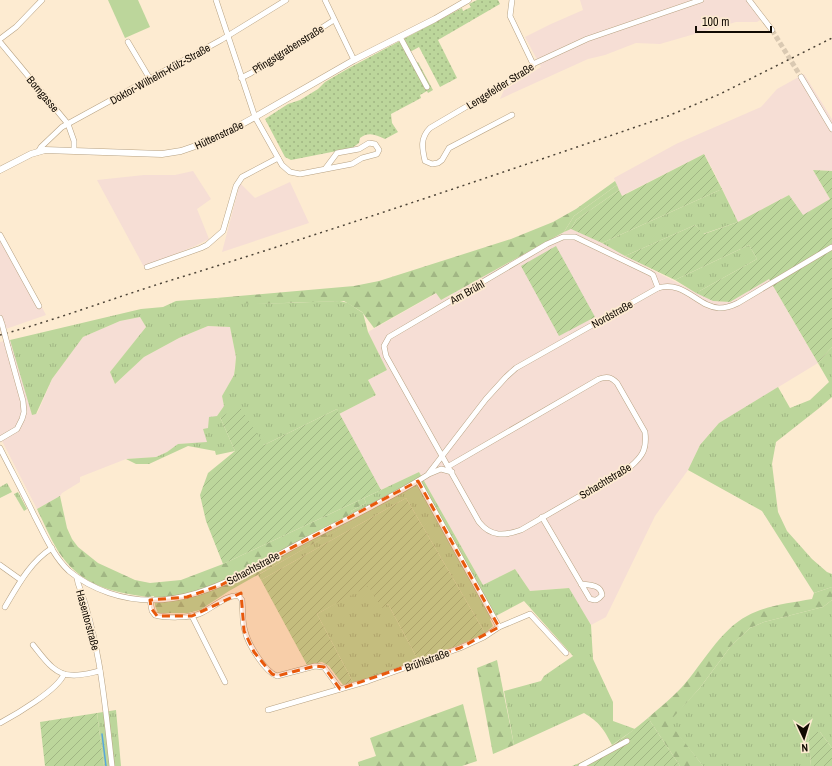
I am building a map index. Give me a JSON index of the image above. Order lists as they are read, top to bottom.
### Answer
{
  "streets": {
    "street": [
      "Pfingstgrabenstraße",
      "Doktor-Wilhelm-Külz-Straße",
      "Lengefelder Straße",
      "Borngasse",
      "Hüttenstraße",
      "Am Brühl",
      "Nordstraße",
      "Schachtstraße",
      "Hasentorstraße",
      "Brühlstraße"
    ]
  },
  "crossings": [
    ["Doktor-Wilhelm-Külz-Straße", "Borngasse"],
    ["Doktor-Wilhelm-Külz-Straße", "Hüttenstraße"],
    ["Borngasse", "Hüttenstraße"],
    ["Am Brühl", "Nordstraße"],
    ["Am Brühl", "Schachtstraße"],
    ["Nordstraße", "Schachtstraße"],
    ["Schachtstraße", "Hasentorstraße"]
  ],
  "scale_bar": "100 m",
  "north": "bottom"
}
